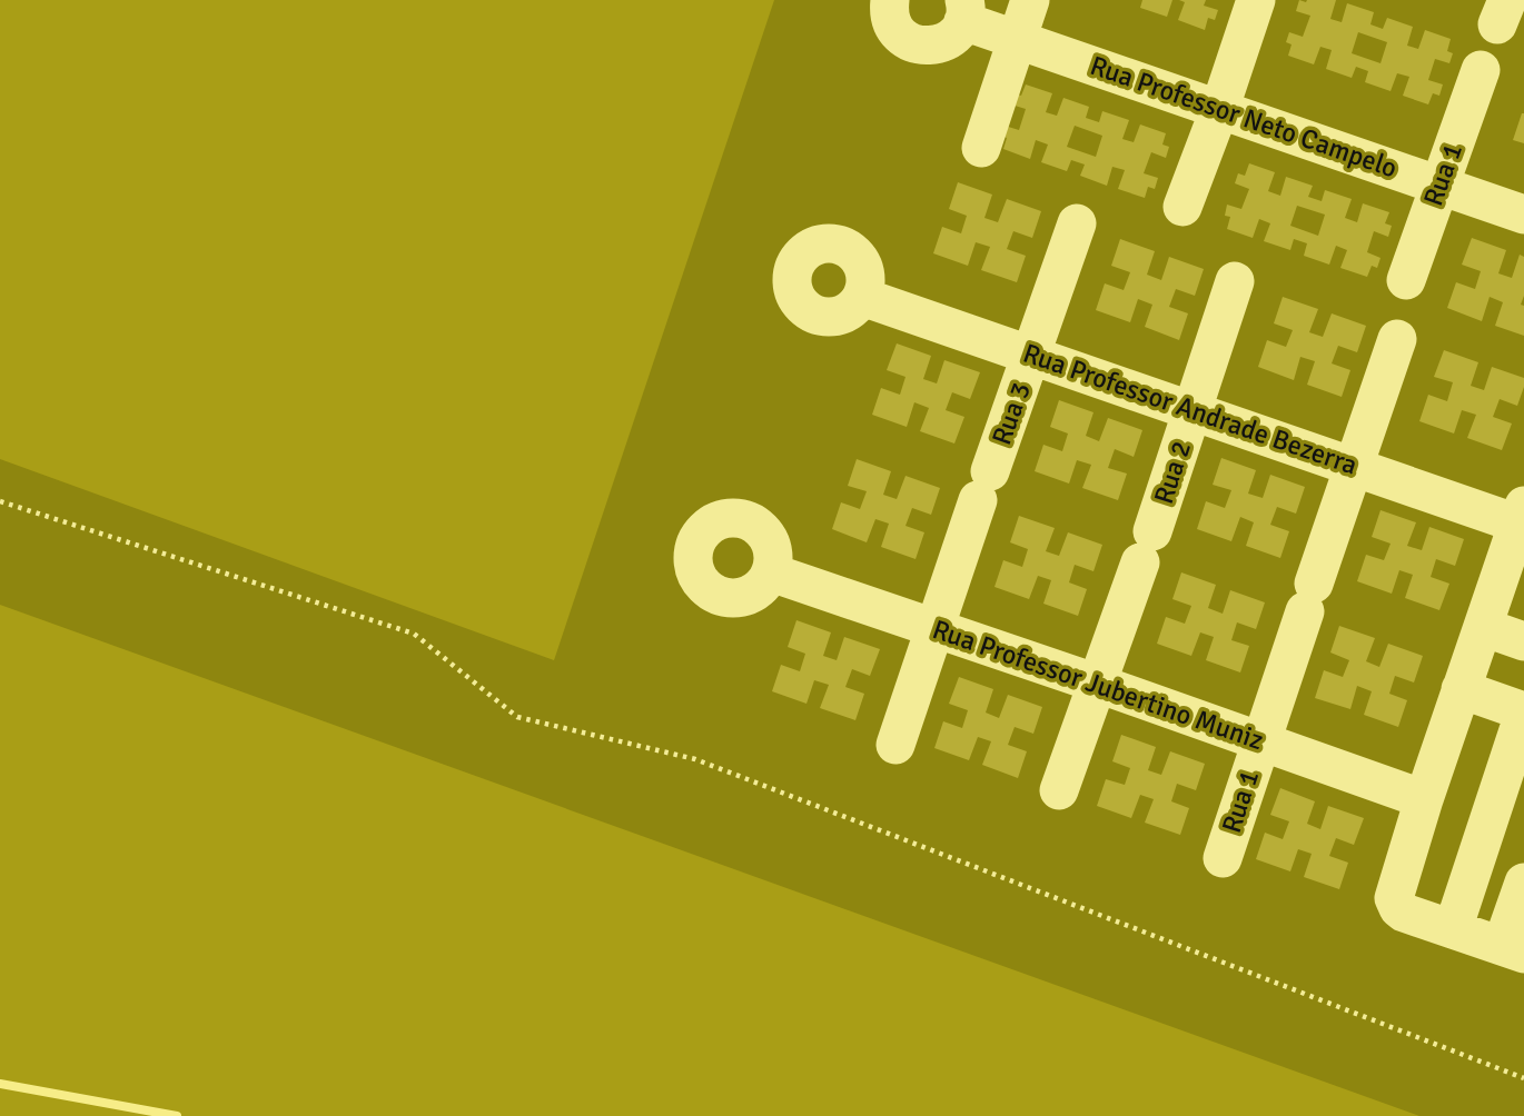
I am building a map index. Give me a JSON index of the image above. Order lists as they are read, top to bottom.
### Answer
{
  "streets": {
    "street": [
      "Rua Professor Neto Campelo",
      "Rua 1",
      "Rua Professor Andrade Bezerra",
      "Rua 3",
      "Rua 2",
      "Rua Professor Jubertino Muniz"
    ]
  },
  "crossings": [
    ["Rua Professor Neto Campelo", "Rua 1"],
    ["Rua 1", "Rua Professor Andrade Bezerra"],
    ["Rua 1", "Rua Professor Jubertino Muniz"],
    ["Rua Professor Andrade Bezerra", "Rua 3"],
    ["Rua Professor Andrade Bezerra", "Rua 2"],
    ["Rua 3", "Rua Professor Jubertino Muniz"],
    ["Rua 2", "Rua Professor Jubertino Muniz"]
  ]
}
